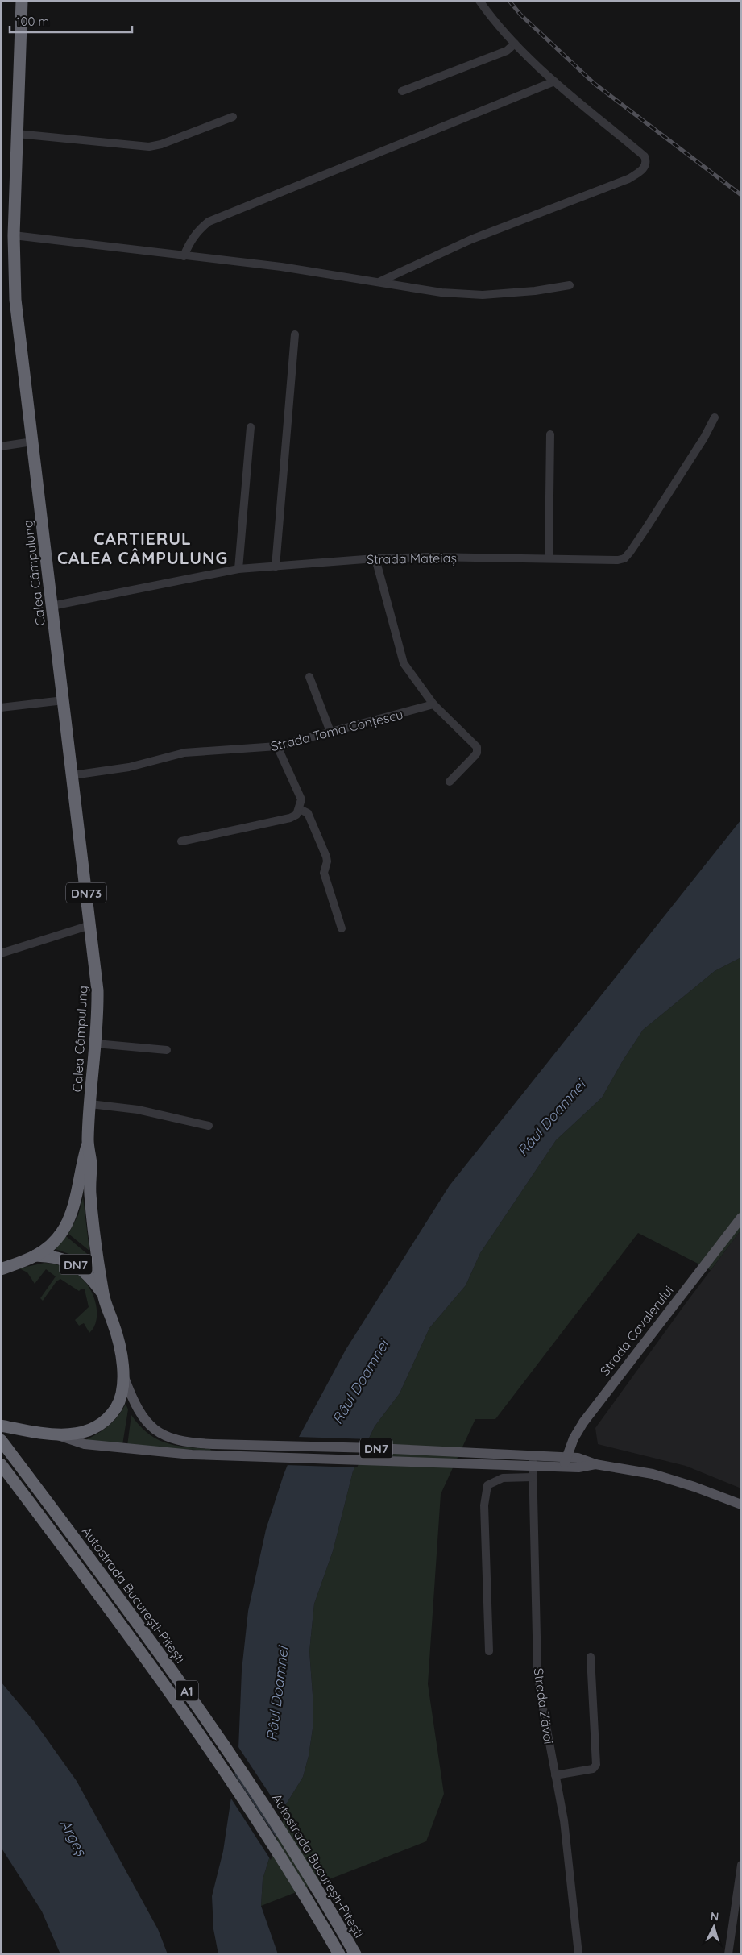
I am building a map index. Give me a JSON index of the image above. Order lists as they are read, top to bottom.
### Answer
{
  "streets": {
    "highway": [
      "Calea Câmpulung",
      "DN73",
      "DN7",
      "Autostrada București-Pitești",
      "A1"
    ],
    "main road": ["Strada Cavalerului"],
    "street": ["Strada Mateiaș", "Strada Toma Conțescu", "Strada Zăvoi"]
  },
  "crossings": [
    ["Strada Mateiaș", "Calea Câmpulung"],
    ["Calea Câmpulung", "Strada Toma Conțescu"],
    ["Calea Câmpulung", "DN7"],
    ["DN7", "Strada Cavalerului"],
    ["DN7", "Strada Zăvoi"]
  ],
  "districts": ["CARTIERUL CALEA CÂMPULUNG"],
  "water": ["Râul Doamnei", "Argeș"],
  "scale_bar": "100 m",
  "north": "top"
}
